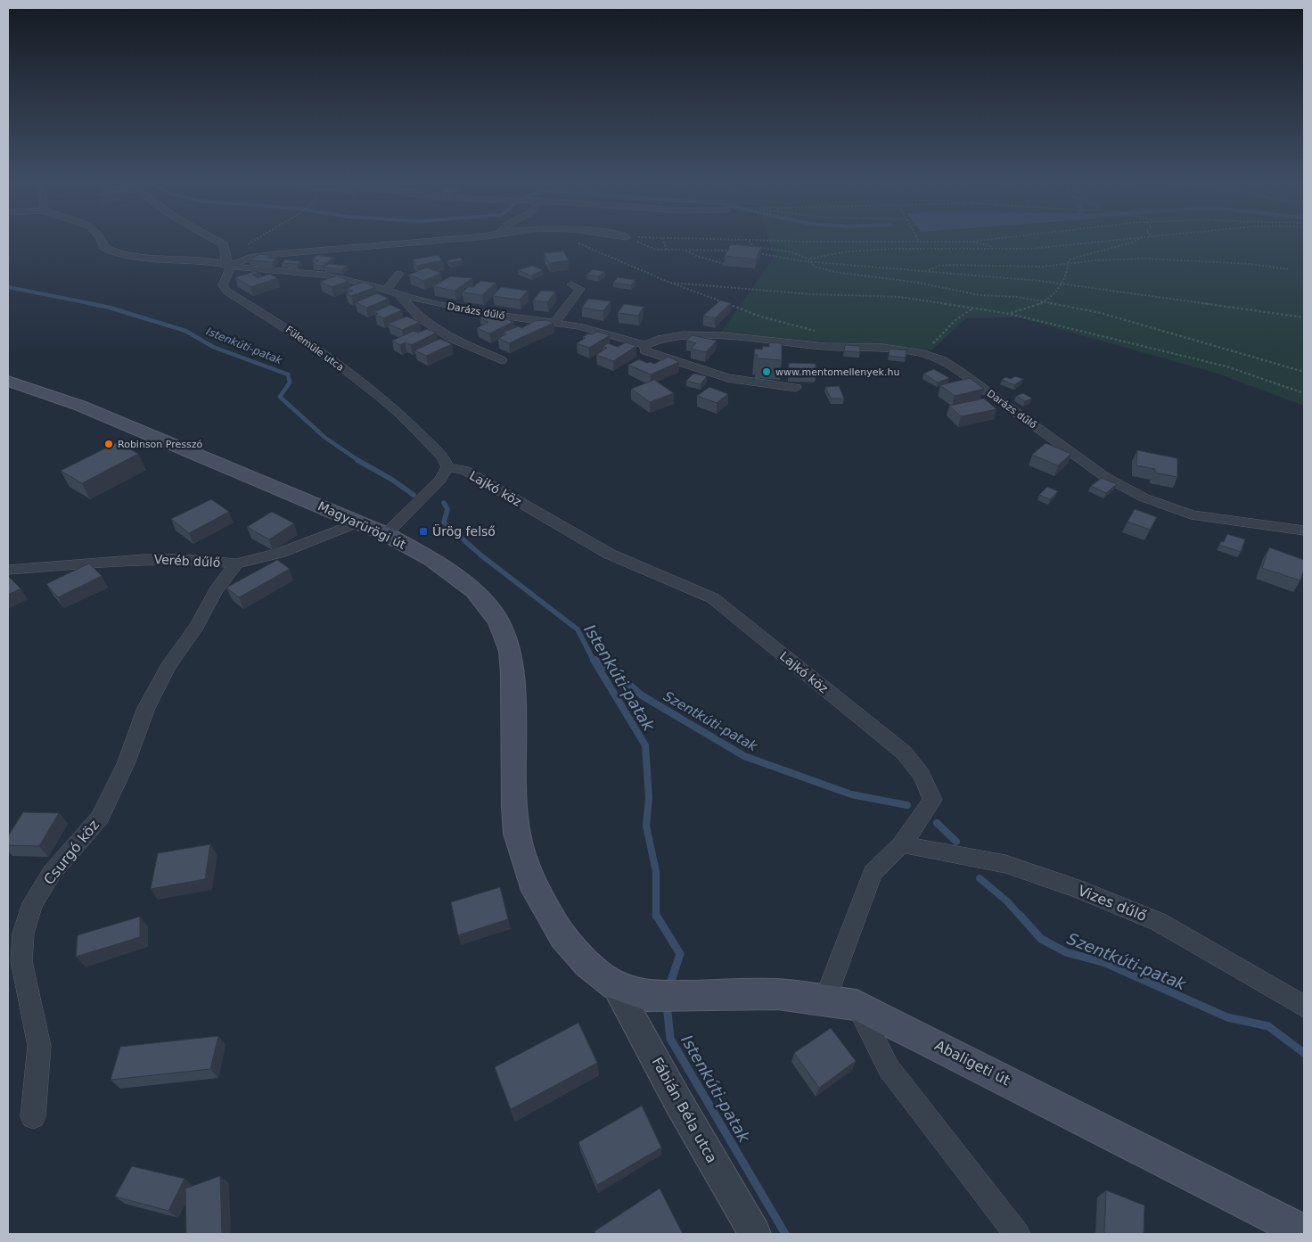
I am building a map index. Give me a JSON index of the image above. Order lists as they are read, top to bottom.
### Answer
{
  "streets": {
    "main road": ["Magyarürögi út", "Abaligeti út"],
    "street": [
      "Darázs dűlő",
      "Fülemüle utca",
      "Lajkó köz",
      "Veréb dűlő",
      "Csurgó köz",
      "Vizes dűlő",
      "Fábián Béla utca"
    ]
  },
  "crossings": [
    ["Darázs dűlő", "Fülemüle utca"],
    ["Fülemüle utca", "Lajkó köz"],
    ["Lajkó köz", "Vizes dűlő"],
    ["Lajkó köz", "Abaligeti út"],
    ["Magyarürögi út", "Veréb dűlő"],
    ["Magyarürögi út", "Abaligeti út"],
    ["Magyarürögi út", "Fábián Béla utca"],
    ["Veréb dűlő", "Csurgó köz"],
    ["Abaligeti út", "Fábián Béla utca"]
  ],
  "water": ["Istenkúti-patak", "Szentkúti-patak"],
  "places": {
    "other": ["www.mentomellenyek.hu", "Robinson Presszó"],
    "transit": ["Ürög felső"]
  }
}
